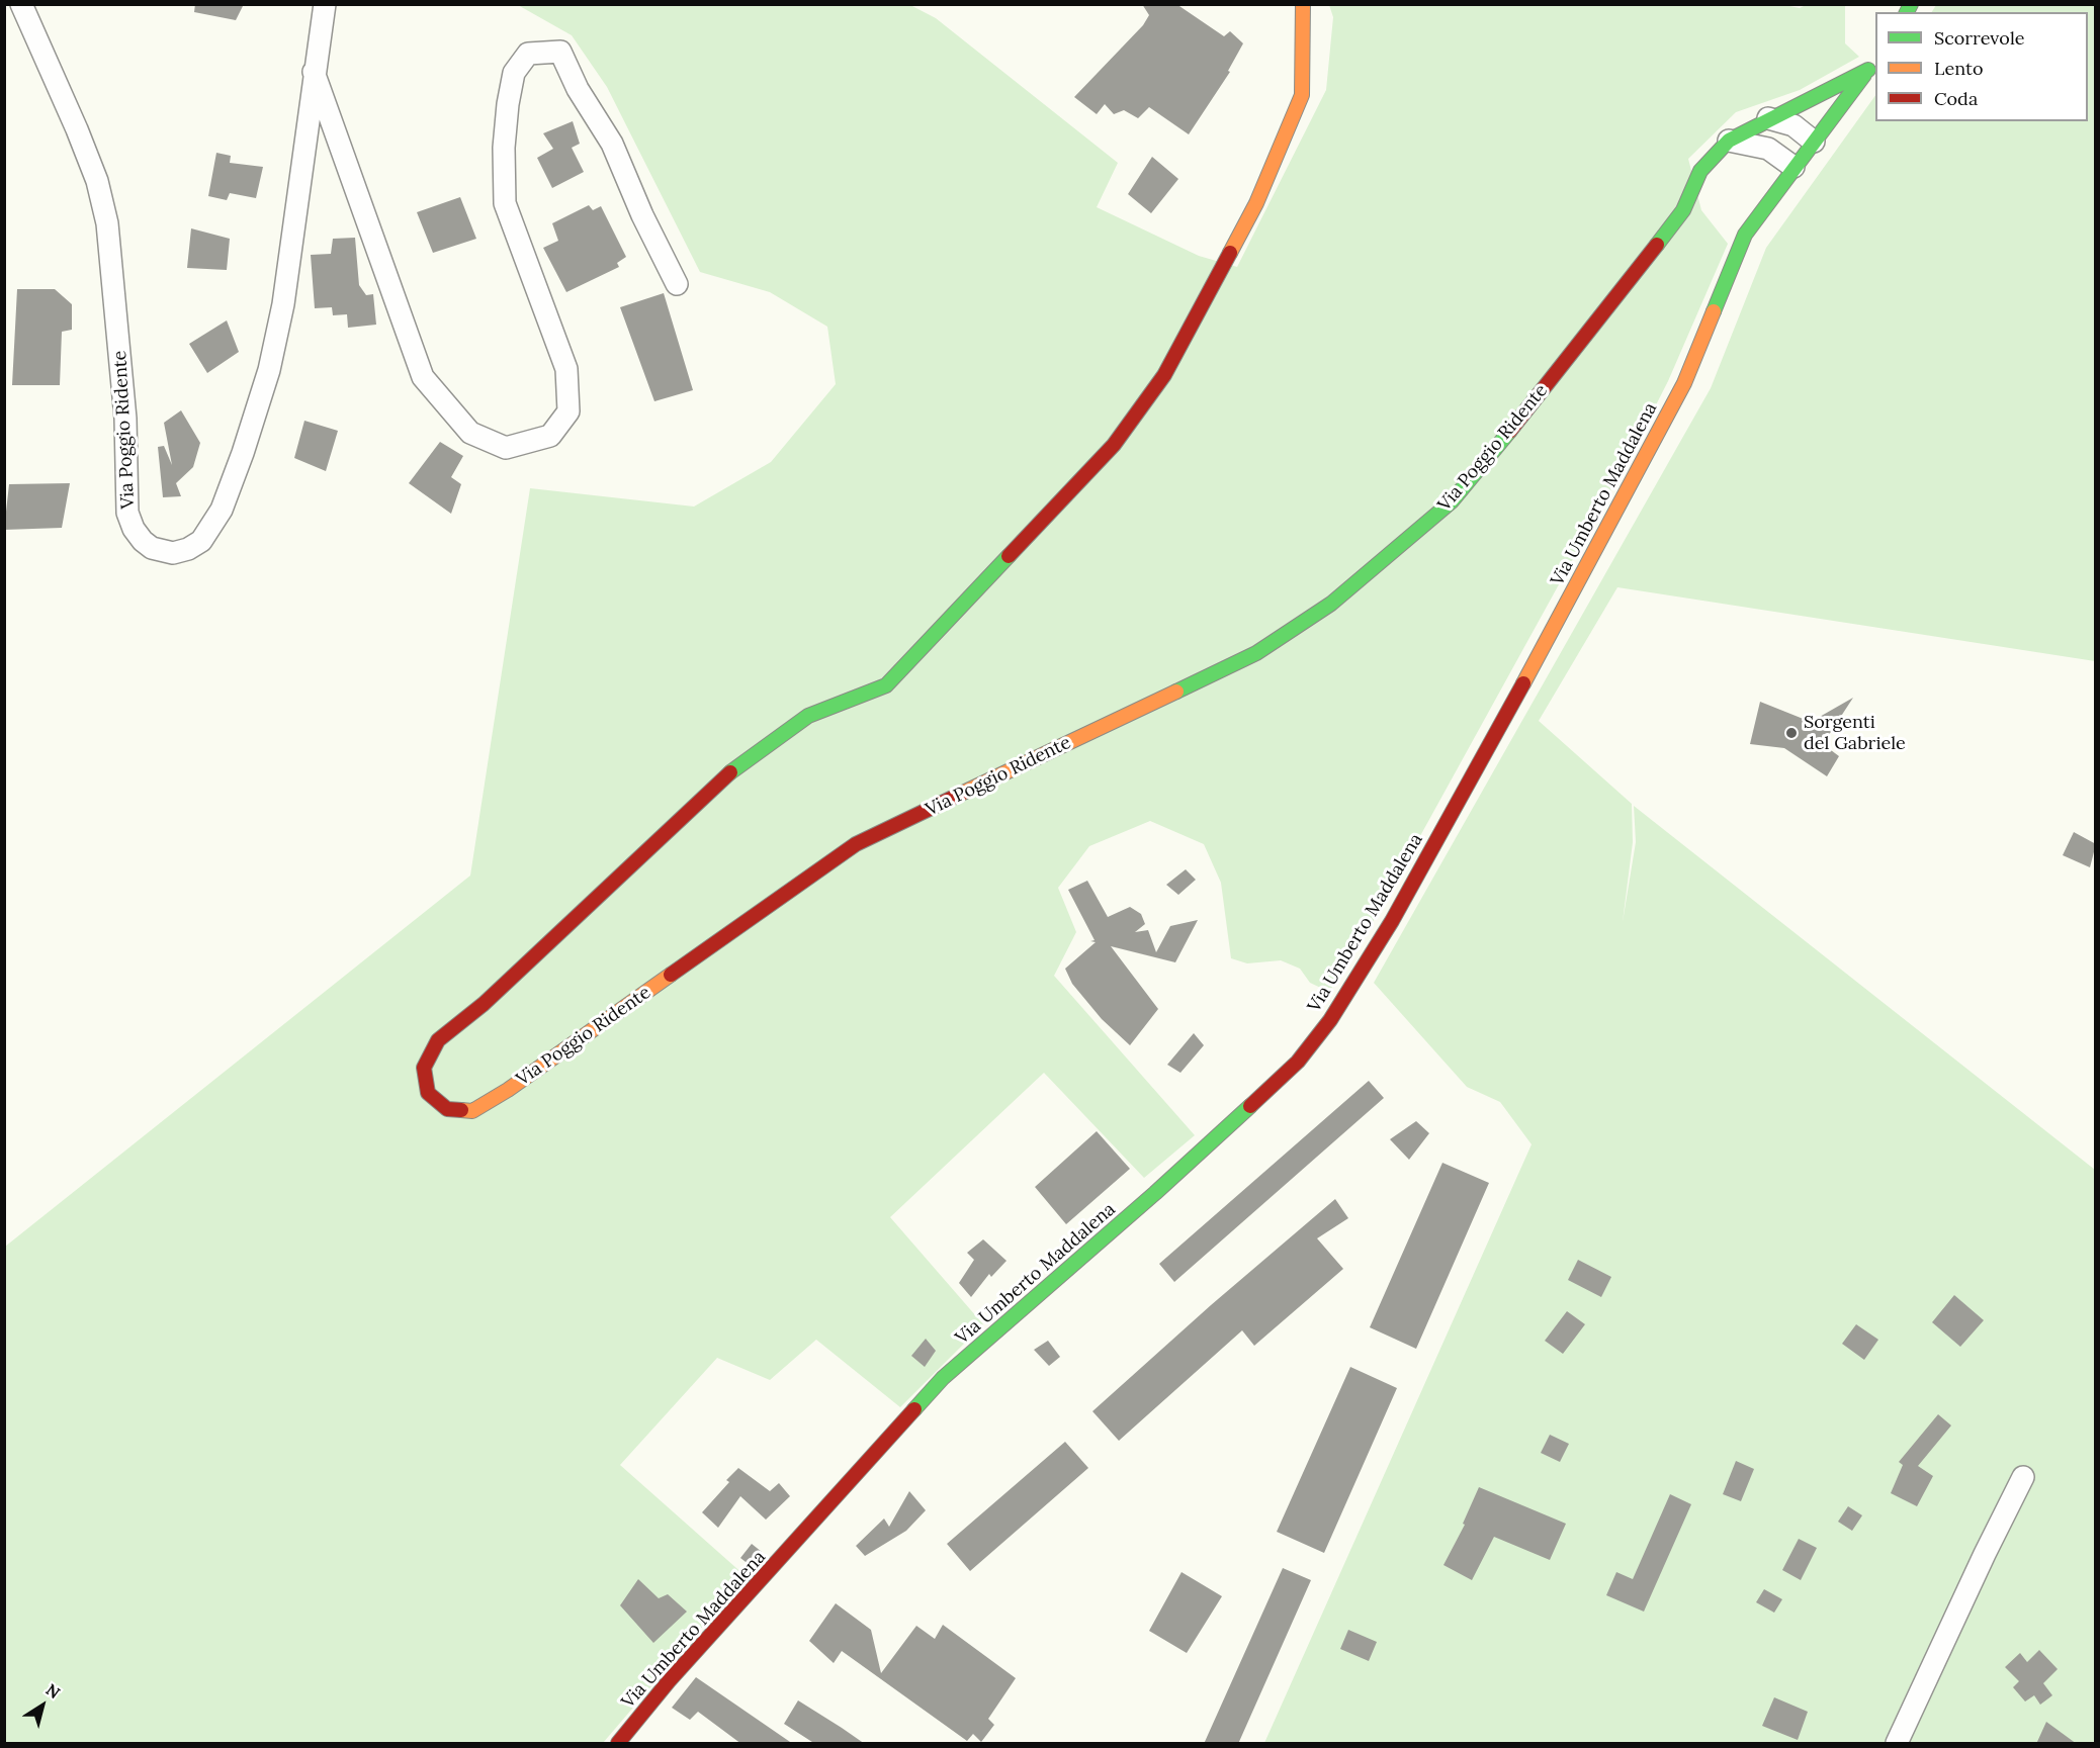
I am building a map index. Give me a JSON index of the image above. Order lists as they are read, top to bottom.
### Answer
{
  "streets": {
    "street": ["Via Poggio Ridente", "Via Umberto Maddalena"]
  },
  "crossings": [
    ["Via Poggio Ridente", "Via Umberto Maddalena"]
  ],
  "places": ["Sorgenti del Gabriele"],
  "legend": ["Scorrevole", "Lento", "Coda"],
  "north": "top right"
}
